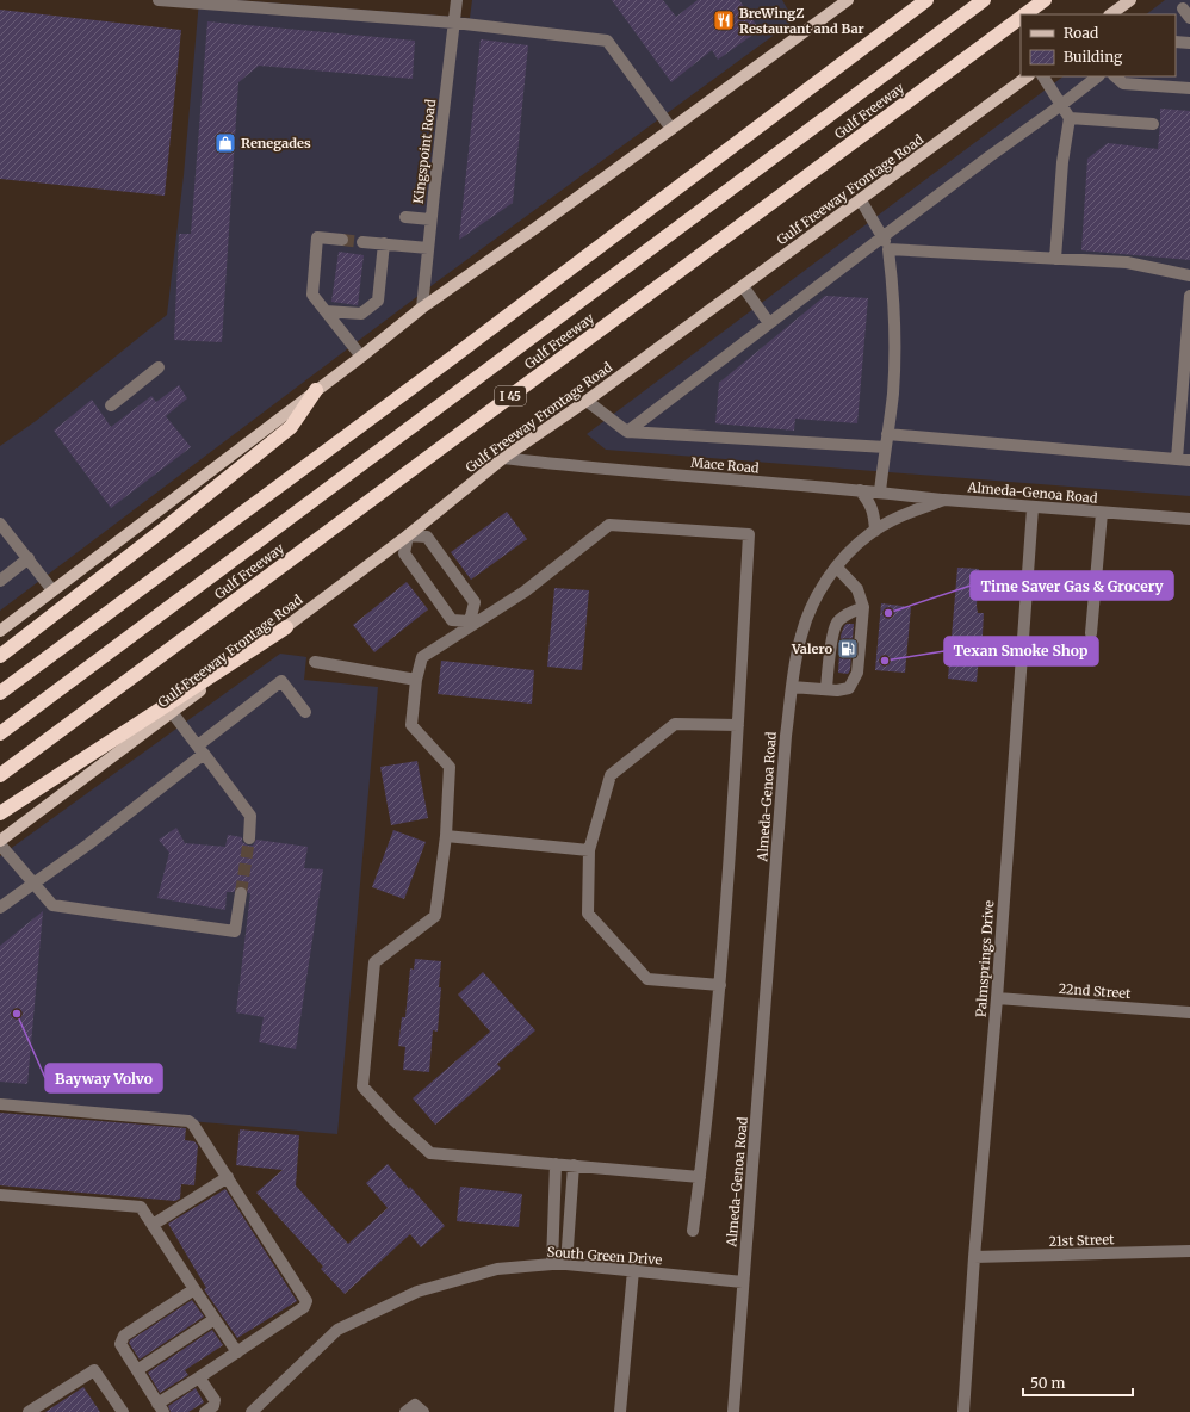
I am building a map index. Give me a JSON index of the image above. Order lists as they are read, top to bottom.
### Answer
{
  "streets": {
    "highway": ["Gulf Freeway", "I 45"],
    "main road": ["Gulf Freeway Frontage Road"],
    "street": [
      "Kingspoint Road",
      "Mace Road",
      "Almeda-Genoa Road",
      "Palmsprings Drive",
      "22nd Street",
      "21st Street",
      "South Green Drive"
    ]
  },
  "crossings": [
    ["Gulf Freeway Frontage Road", "Mace Road"],
    ["Mace Road", "Almeda-Genoa Road"],
    ["Almeda-Genoa Road", "Palmsprings Drive"],
    ["Almeda-Genoa Road", "South Green Drive"],
    ["Palmsprings Drive", "22nd Street"],
    ["Palmsprings Drive", "21st Street"]
  ],
  "places": {
    "restaurant": ["BreWingZ Restaurant and Bar"],
    "shop": ["Renegades"],
    "other": ["Time Saver Gas & Grocery", "Texan Smoke Shop", "Bayway Volvo"],
    "fuel station": ["Valero"]
  },
  "legend": ["Road", "Building"],
  "scale_bar": "50 m"
}
